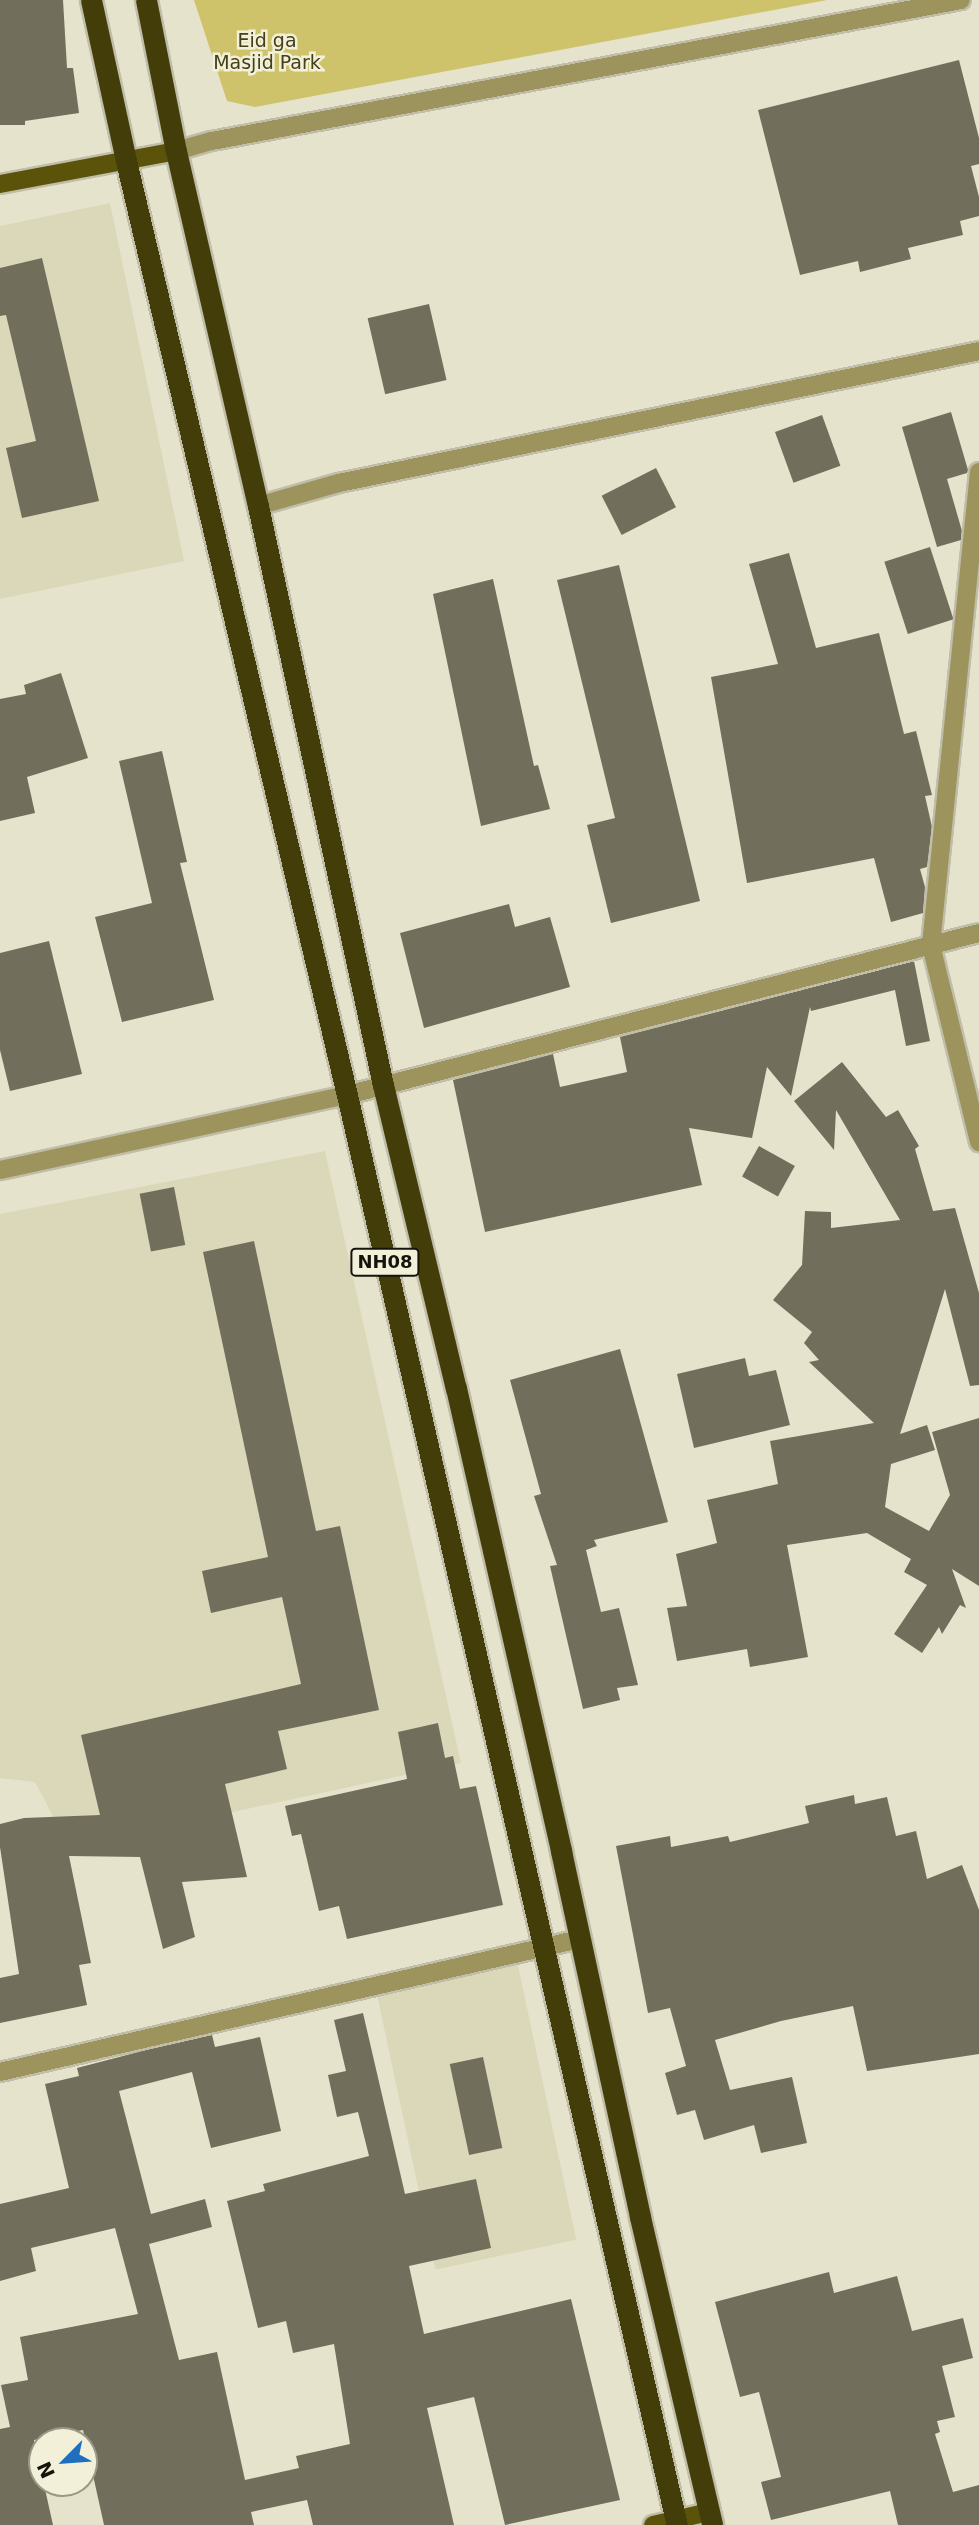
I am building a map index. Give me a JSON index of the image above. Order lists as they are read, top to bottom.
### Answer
{
  "streets": {
    "highway": ["NH08"]
  },
  "parks": ["Eid ga Masjid Park"],
  "north": "bottom left"
}
